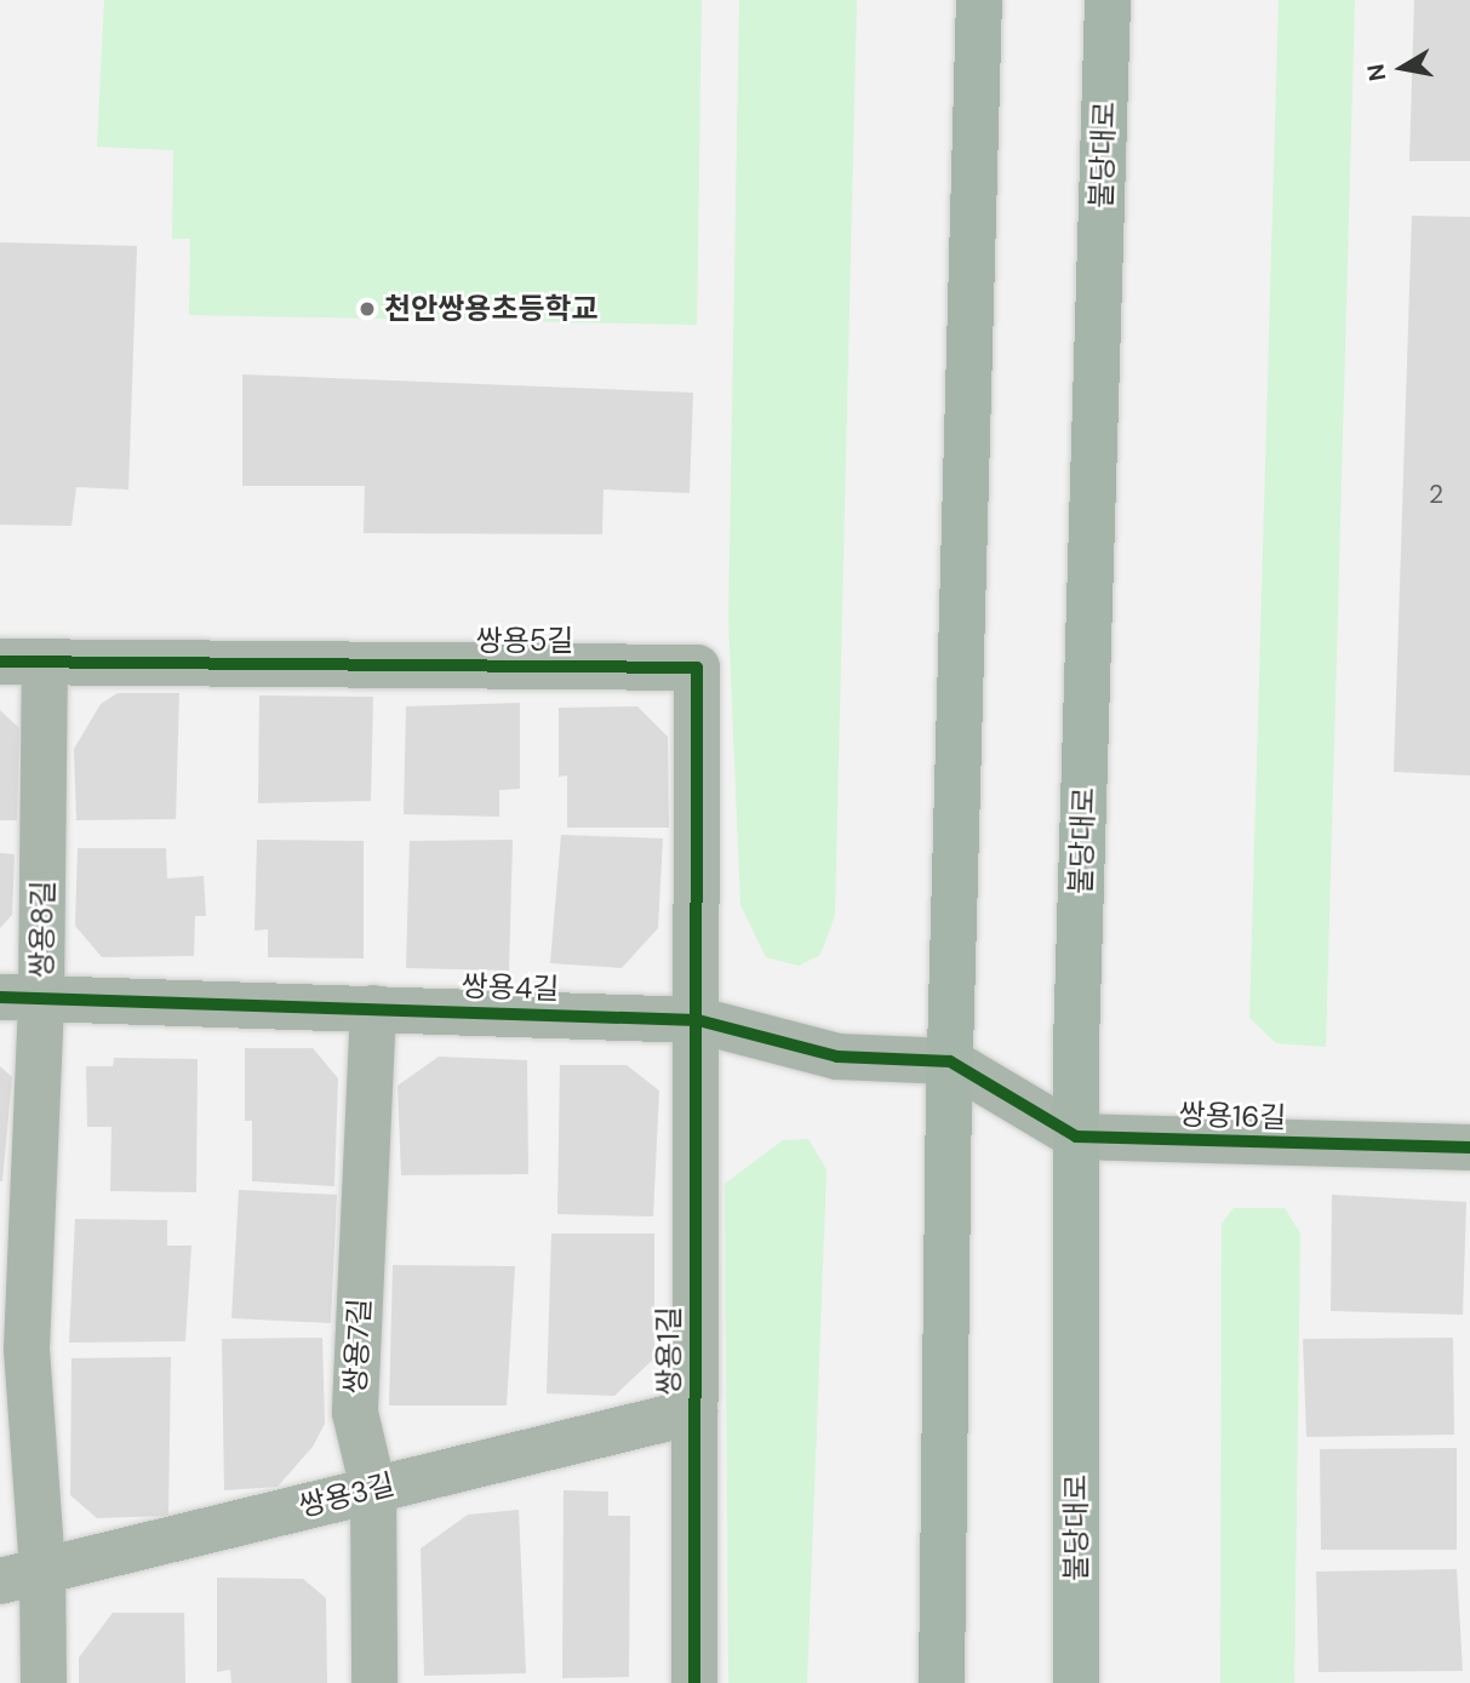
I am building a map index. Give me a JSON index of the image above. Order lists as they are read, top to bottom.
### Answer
{
  "streets": {
    "main road": ["불당대로"],
    "street": [
      "쌍용5길",
      "쌍용8길",
      "쌍용4길",
      "쌍용16길",
      "쌍용7길",
      "쌍용1길",
      "쌍용3길"
    ]
  },
  "crossings": [
    ["불당대로", "쌍용16길"],
    ["쌍용5길", "쌍용8길"],
    ["쌍용5길", "쌍용4길"],
    ["쌍용5길", "쌍용1길"],
    ["쌍용8길", "쌍용4길"],
    ["쌍용8길", "쌍용3길"],
    ["쌍용4길", "쌍용16길"],
    ["쌍용4길", "쌍용7길"],
    ["쌍용4길", "쌍용1길"],
    ["쌍용7길", "쌍용3길"],
    ["쌍용1길", "쌍용3길"]
  ],
  "places": ["천안쌍용초등학교"],
  "house_numbers": ["2"],
  "north": "left"
}
